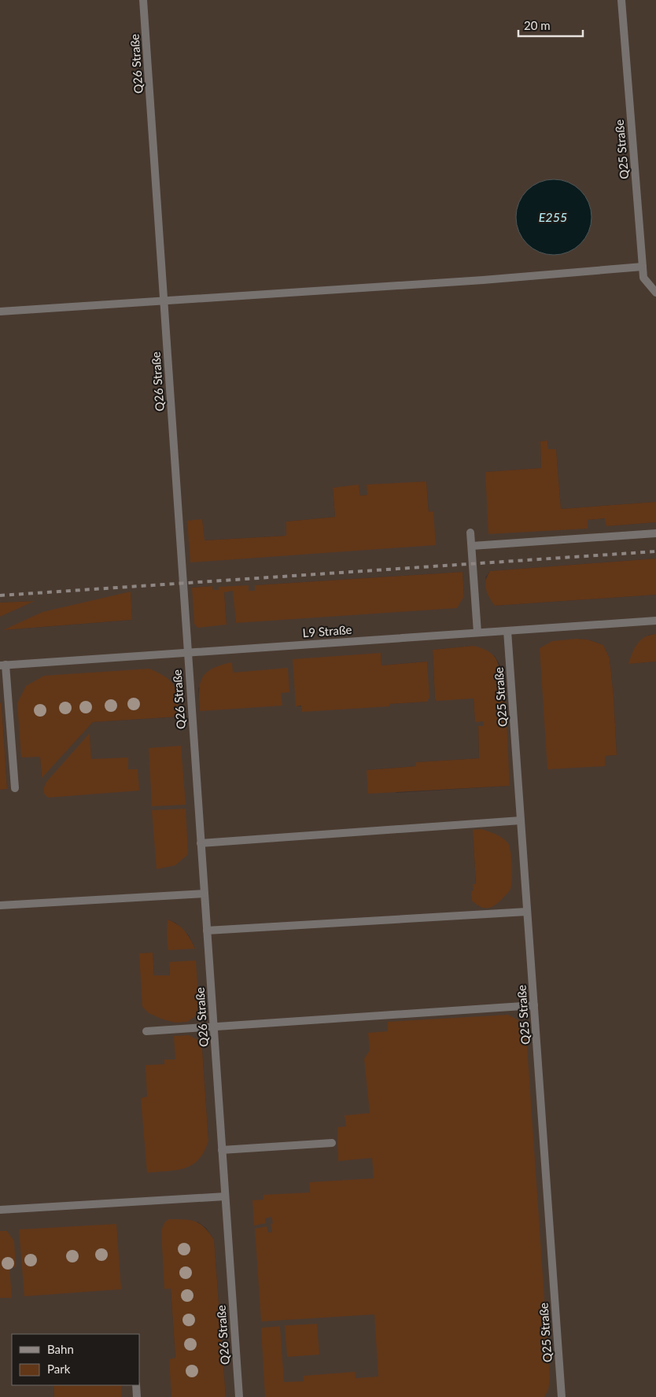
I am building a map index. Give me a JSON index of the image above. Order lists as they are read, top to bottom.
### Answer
{
  "streets": {
    "lane": ["Q26 Straße", "Q25 Straße", "L9 Straße"]
  },
  "crossings": [
    ["Q26 Straße", "L9 Straße"],
    ["Q25 Straße", "L9 Straße"]
  ],
  "water": ["E255"],
  "legend": ["Bahn", "Park"],
  "scale_bar": "20 m"
}
